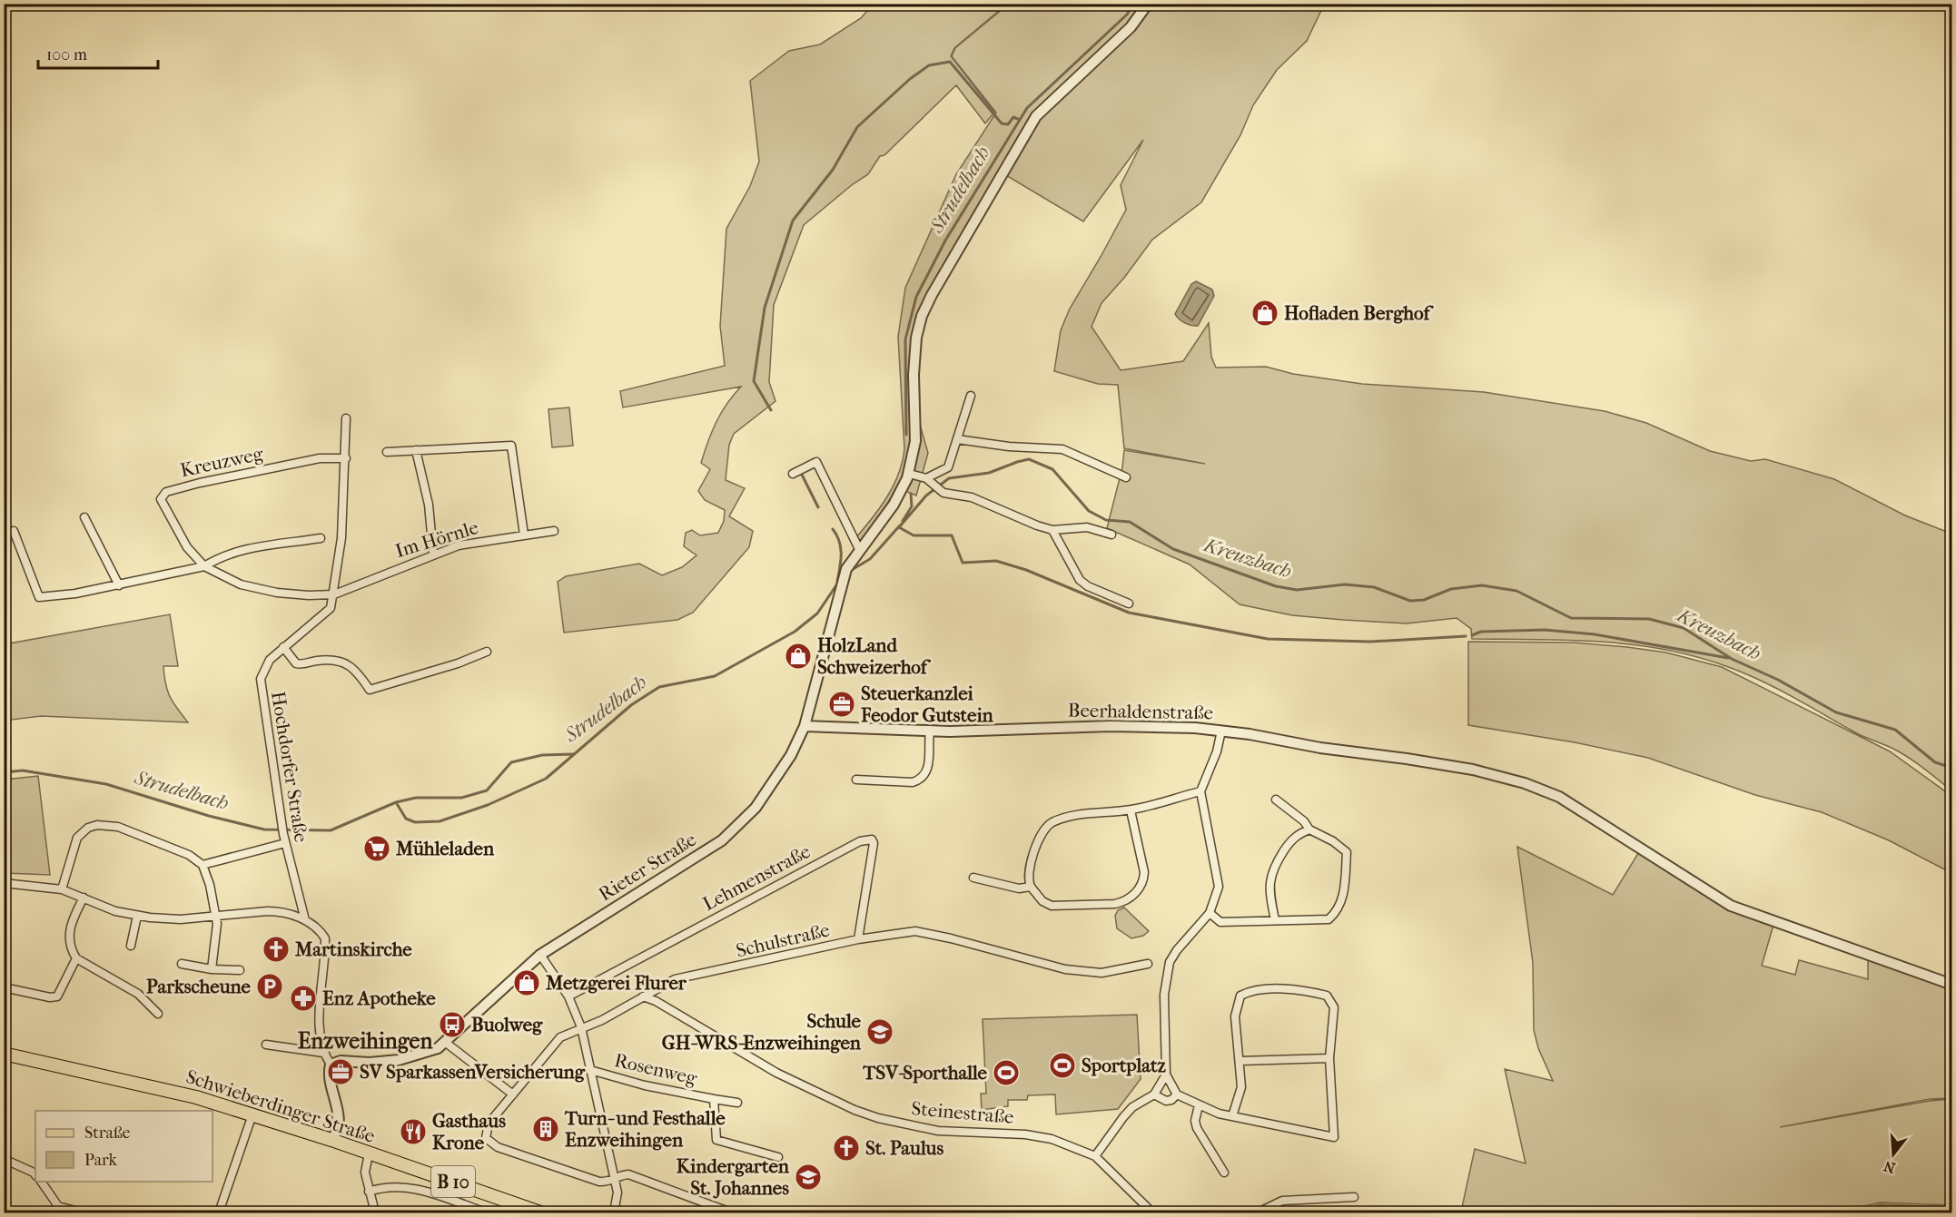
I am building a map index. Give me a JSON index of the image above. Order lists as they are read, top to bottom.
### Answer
{
  "streets": {
    "main road": ["Schwieberdinger Straße", "B 10"],
    "street": [
      "Kreuzweg",
      "Im Hörnle",
      "Beerhaldenstraße",
      "Hochdorfer Straße",
      "Rieter Straße",
      "Lehmenstraße",
      "Schulstraße",
      "Rosenweg",
      "Steinestraße"
    ]
  },
  "crossings": [
    ["Kreuzweg", "Im Hörnle"],
    ["Kreuzweg", "Hochdorfer Straße"],
    ["Im Hörnle", "Hochdorfer Straße"],
    ["Beerhaldenstraße", "Rieter Straße"],
    ["Lehmenstraße", "Schulstraße"],
    ["Schulstraße", "Steinestraße"]
  ],
  "districts": ["Enzweihingen"],
  "water": ["Strudelbach", "Kreuzbach"],
  "places": {
    "shop": ["Hofladen Berghof", "HolzLand Schweizerhof", "Metzgerei Flurer"],
    "office": ["Steuerkanzlei Feodor Gutstein", "SV SparkassenVersicherung"],
    "supermarket": ["Mühleladen"],
    "church": ["Martinskirche", "St. Paulus"],
    "parking": ["Parkscheune"],
    "pharmacy": ["Enz Apotheke"],
    "bus stop": ["Buolweg"],
    "school or university": ["Schule GH-WRS-Enzweihingen", "Kindergarten St. Johannes"],
    "sports": ["Sportplatz", "TSV-Sporthalle"],
    "building": ["Turn- und Festhalle Enzweihingen"],
    "restaurant": ["Gasthaus Krone"]
  },
  "legend": ["Straße", "Park"],
  "scale_bar": "100 m",
  "north": "bottom"
}
